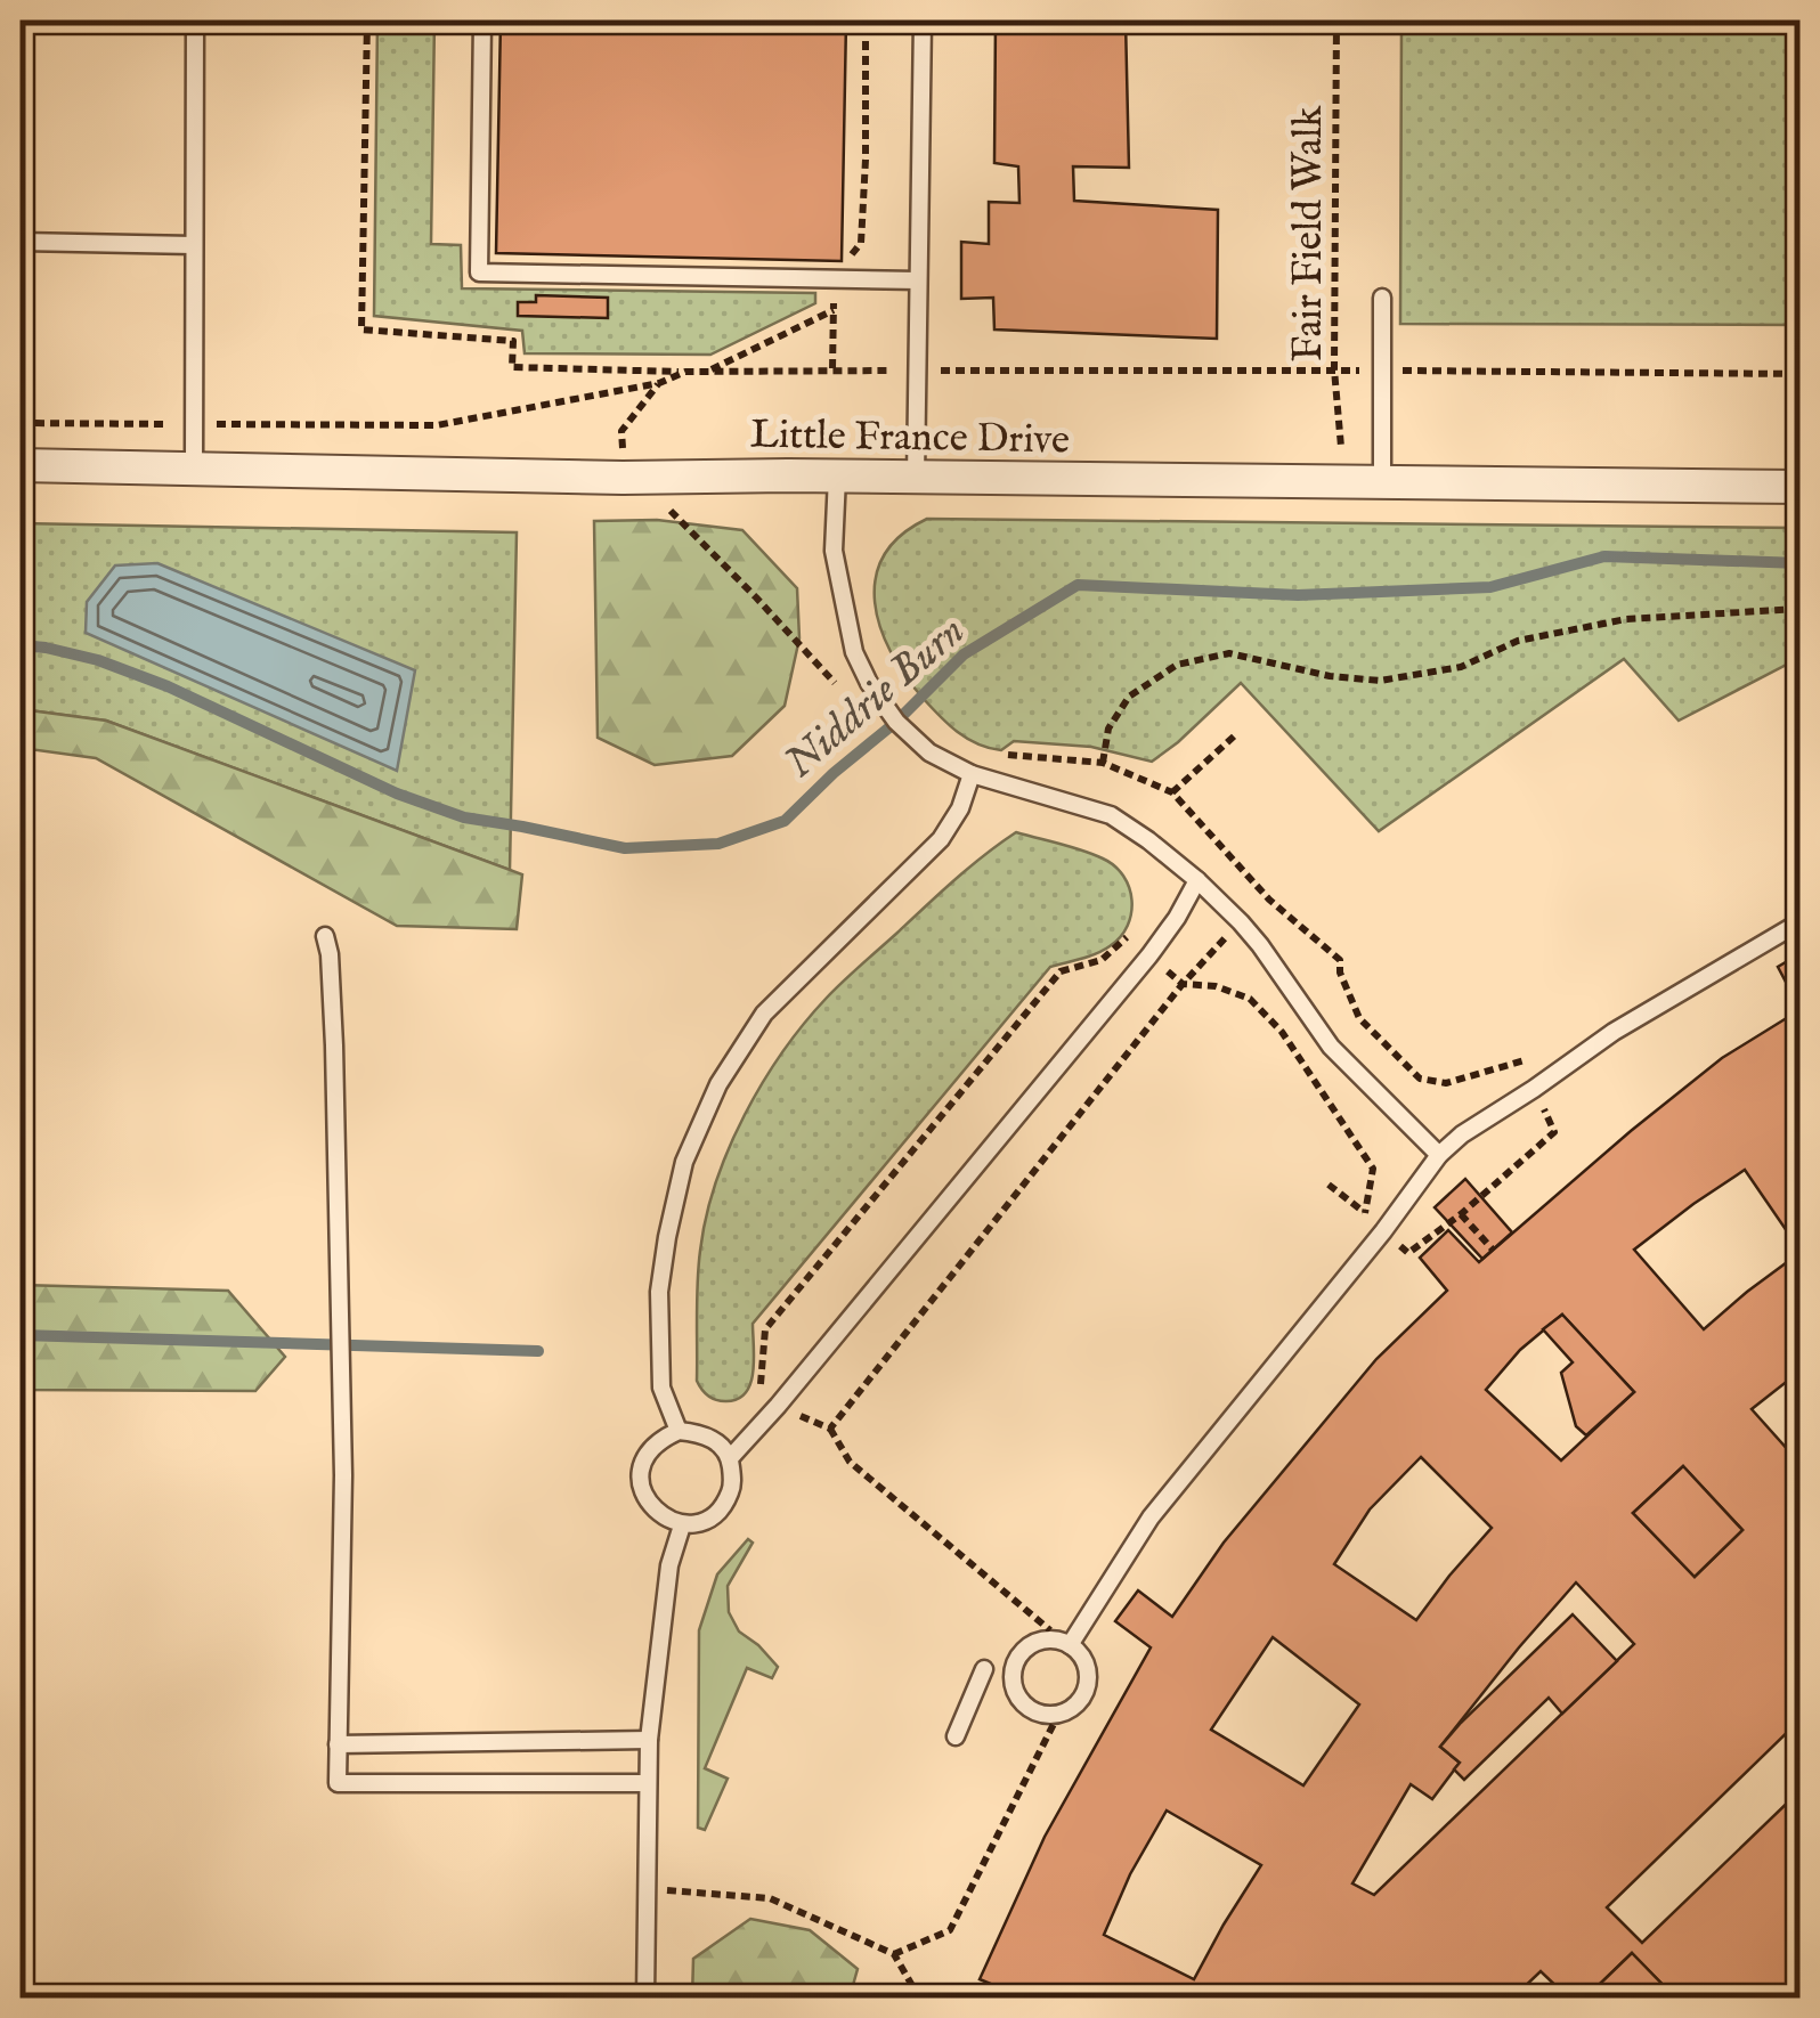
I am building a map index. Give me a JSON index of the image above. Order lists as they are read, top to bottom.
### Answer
{
  "streets": {
    "street": ["Little France Drive"],
    "path": ["Fair Field Walk"]
  },
  "water": ["Niddrie Burn"]
}
